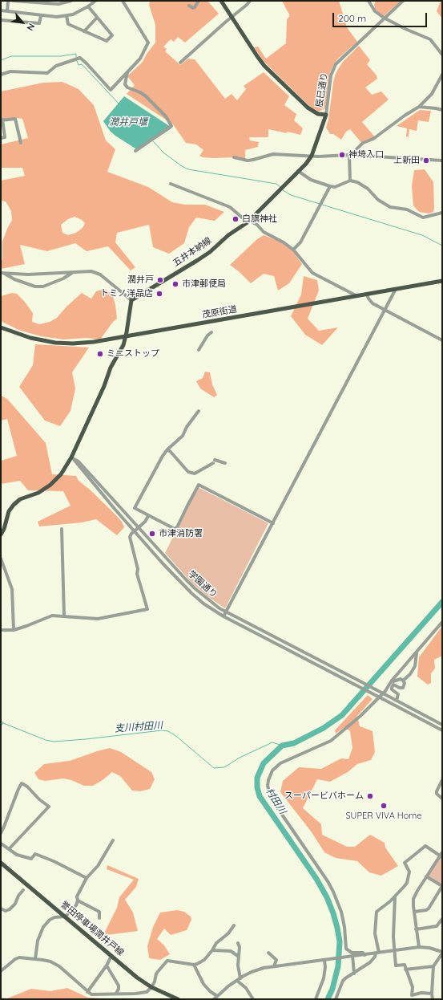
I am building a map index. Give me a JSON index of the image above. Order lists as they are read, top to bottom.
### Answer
{
  "streets": {
    "main road": ["五井本納線", "茂原街道", "誉田停車場潤井戸線"],
    "street": ["辰巳通り", "学園通り"]
  },
  "crossings": [
    ["辰巳通り", "五井本納線"]
  ],
  "water": ["潤井戸堰", "支川村田川", "村田川"],
  "places": [
    "神埼入口",
    "上新田",
    "白旗神社",
    "潤井戸",
    "市津郵便局",
    "トミノ洋品店",
    "ミニストップ",
    "市津消防署",
    "スーパービバホーム",
    "SUPER VIVA Home"
  ],
  "scale_bar": "200 m",
  "north": "bottom right"
}
